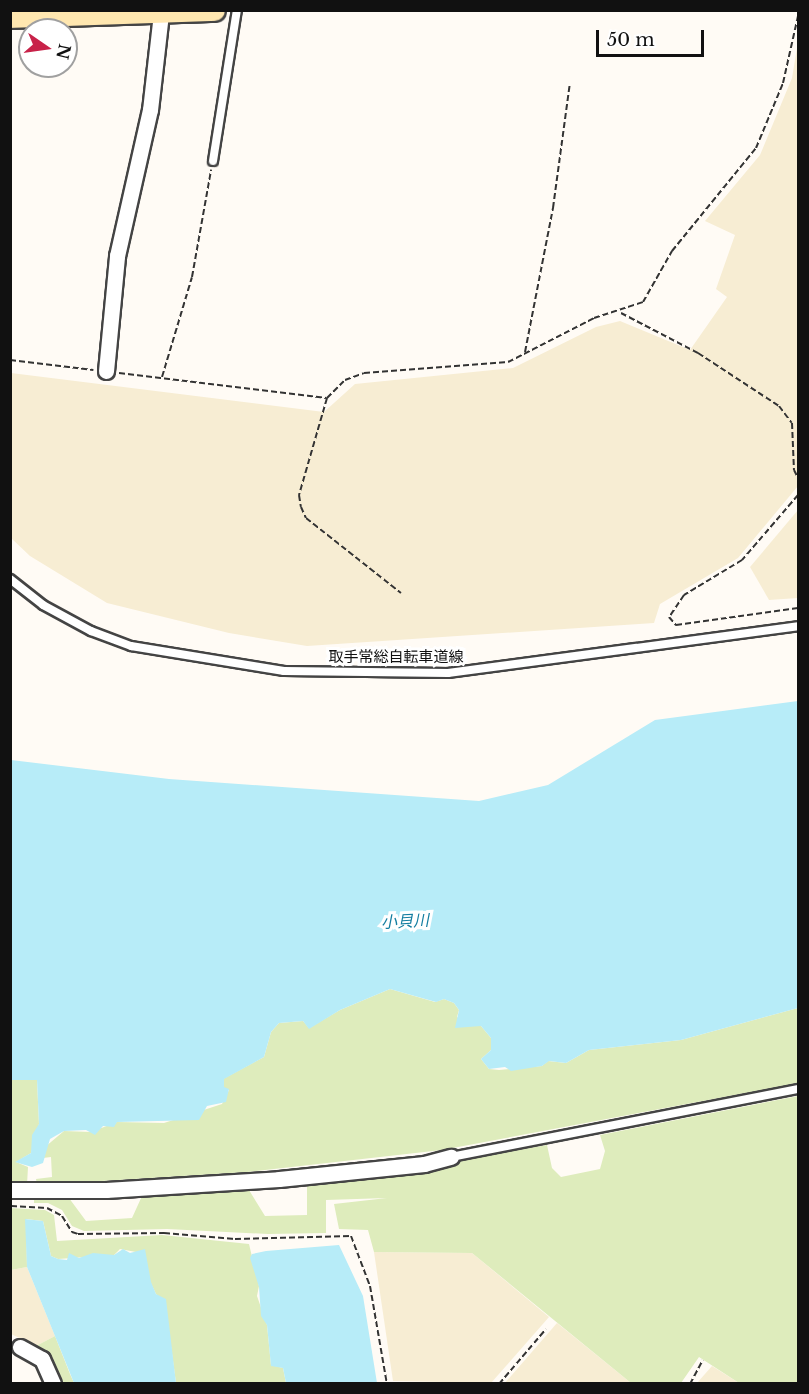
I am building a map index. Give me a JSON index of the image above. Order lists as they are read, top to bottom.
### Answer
{
  "streets": {
    "lane": ["取手常総自転車道線"]
  },
  "water": ["小貝川"],
  "scale_bar": "50 m",
  "north": "right"
}
